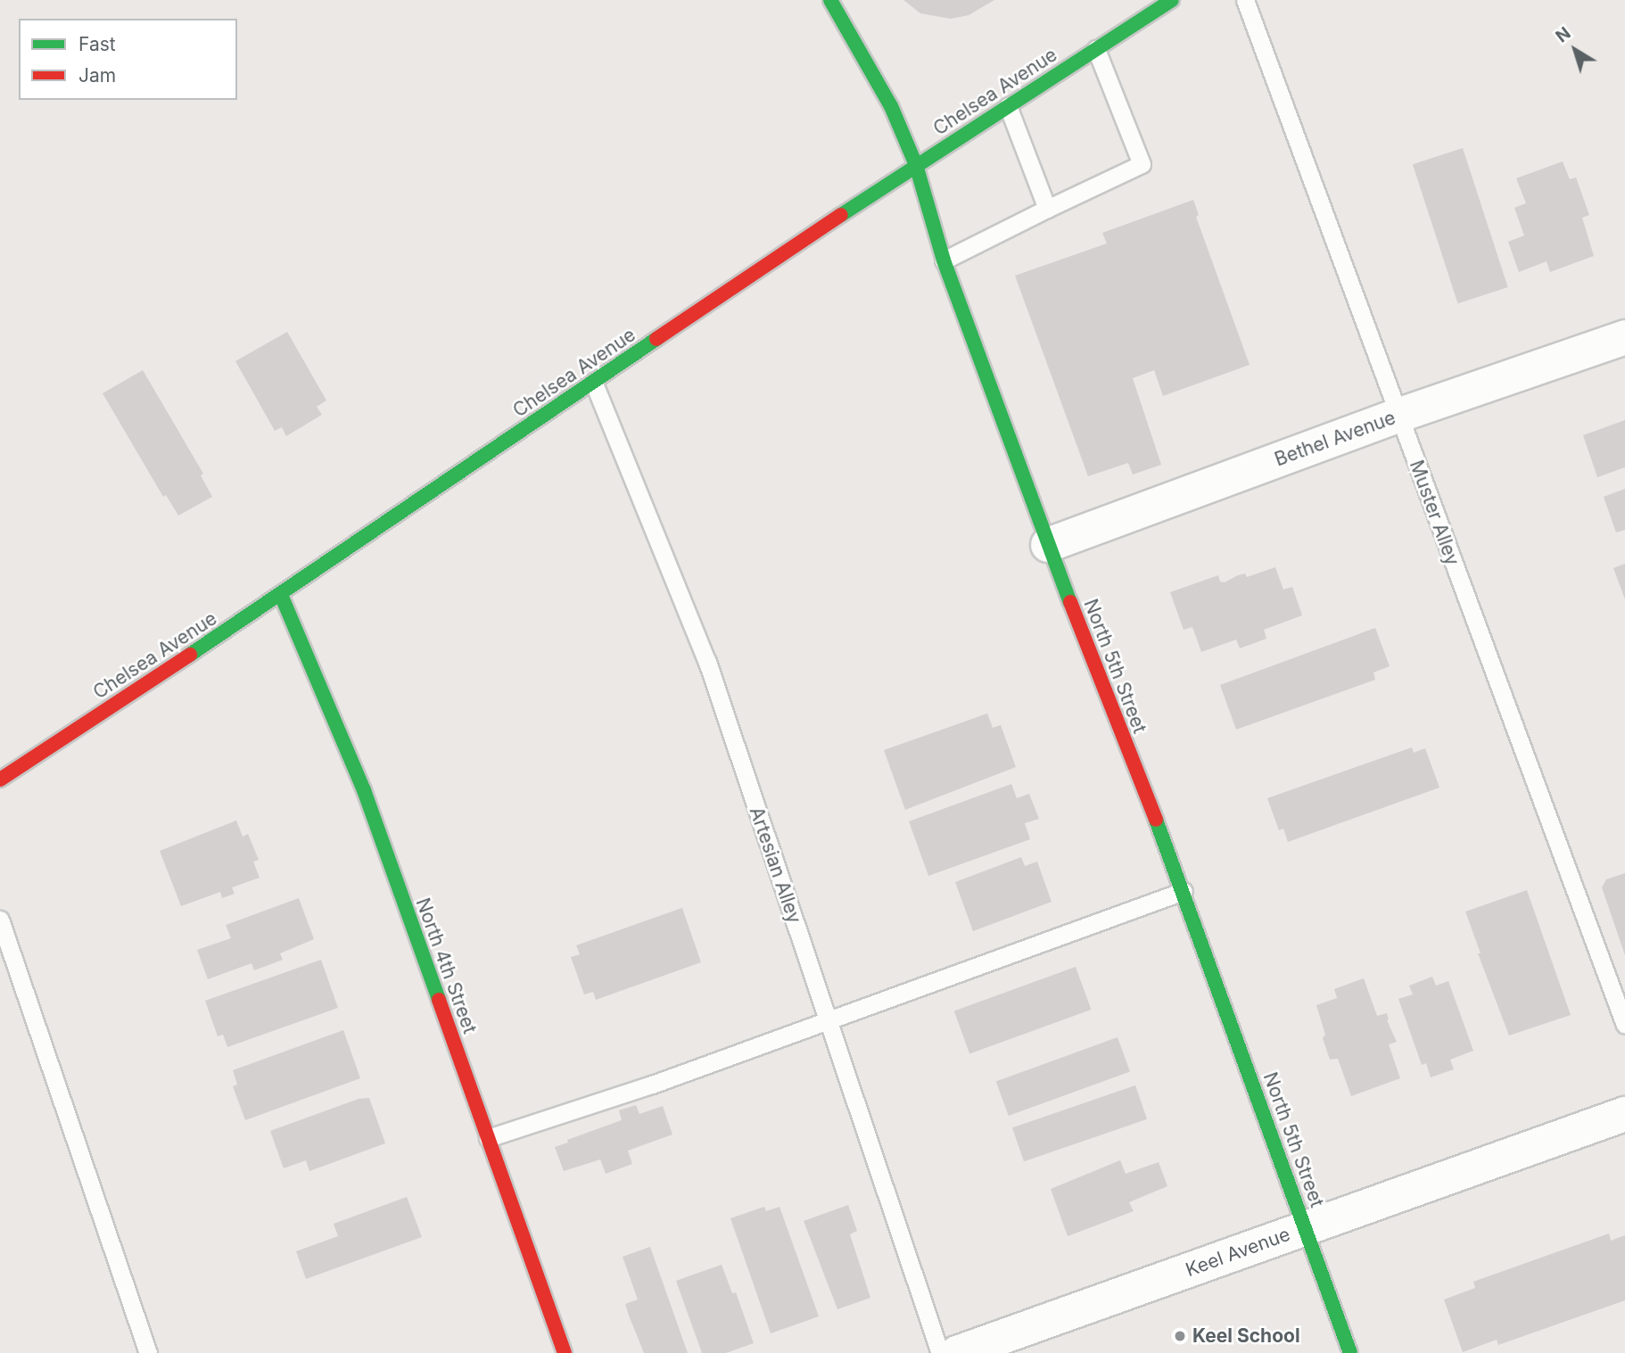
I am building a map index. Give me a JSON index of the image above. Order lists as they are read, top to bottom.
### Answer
{
  "streets": {
    "street": [
      "Chelsea Avenue",
      "Bethel Avenue",
      "North 5th Street",
      "North 4th Street",
      "Keel Avenue"
    ],
    "lane": ["Muster Alley", "Artesian Alley"]
  },
  "crossings": [
    ["Chelsea Avenue", "North 5th Street"],
    ["Chelsea Avenue", "Artesian Alley"],
    ["Chelsea Avenue", "North 4th Street"],
    ["Bethel Avenue", "Muster Alley"],
    ["Bethel Avenue", "North 5th Street"],
    ["North 5th Street", "Keel Avenue"]
  ],
  "places": ["Keel School"],
  "legend": ["Fast", "Jam"],
  "north": "top left"
}
